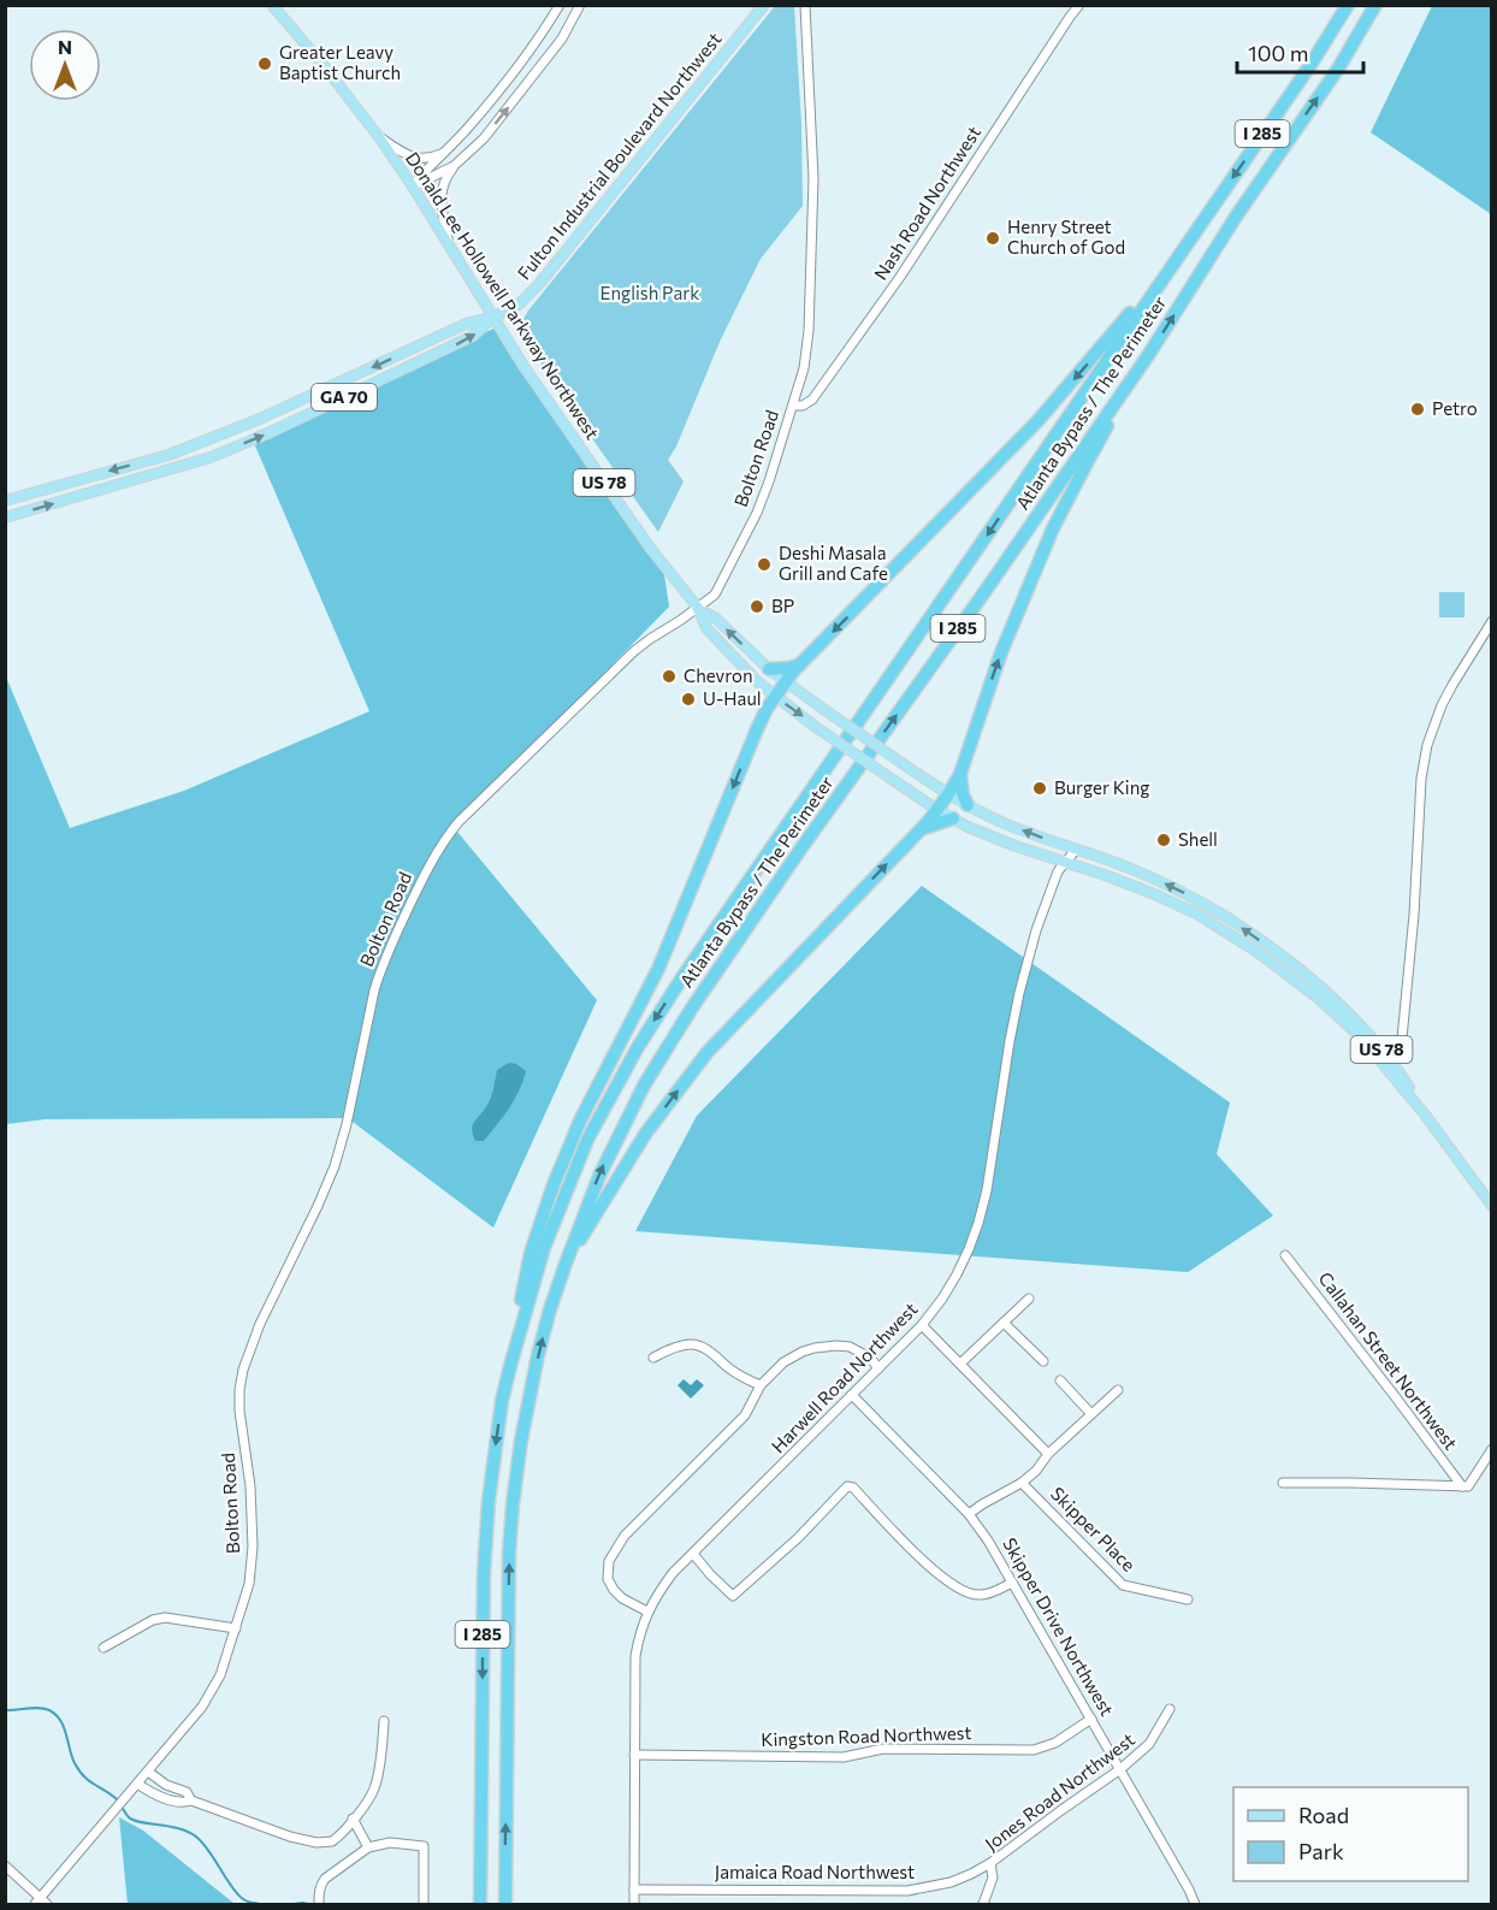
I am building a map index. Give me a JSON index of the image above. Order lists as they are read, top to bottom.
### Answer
{
  "streets": {
    "highway": ["I 285", "Atlanta Bypass / The Perimeter"],
    "main road": [
      "Fulton Industrial Boulevard Northwest",
      "Donald Lee Hollowell Parkway Northwest",
      "GA 70",
      "US 78"
    ],
    "street": [
      "Nash Road Northwest",
      "Bolton Road",
      "Callahan Street Northwest",
      "Harwell Road Northwest",
      "Skipper Place",
      "Skipper Drive Northwest",
      "Kingston Road Northwest",
      "Jones Road Northwest",
      "Jamaica Road Northwest"
    ]
  },
  "crossings": [
    ["Fulton Industrial Boulevard Northwest", "Donald Lee Hollowell Parkway Northwest"],
    ["Nash Road Northwest", "Bolton Road"],
    ["Donald Lee Hollowell Parkway Northwest", "Bolton Road"],
    ["Donald Lee Hollowell Parkway Northwest", "Harwell Road Northwest"],
    ["Harwell Road Northwest", "Skipper Drive Northwest"],
    ["Harwell Road Northwest", "Kingston Road Northwest"],
    ["Harwell Road Northwest", "Jamaica Road Northwest"],
    ["Skipper Drive Northwest", "Kingston Road Northwest"],
    ["Skipper Drive Northwest", "Jones Road Northwest"],
    ["Jones Road Northwest", "Jamaica Road Northwest"]
  ],
  "parks": ["English Park"],
  "places": [
    "Greater Leavy Baptist Church",
    "Henry Street Church of God",
    "Petro",
    "Deshi Masala Grill and Cafe",
    "BP",
    "Chevron",
    "U-Haul",
    "Burger King",
    "Shell"
  ],
  "legend": ["Road", "Park"],
  "scale_bar": "100 m",
  "north": "top"
}
